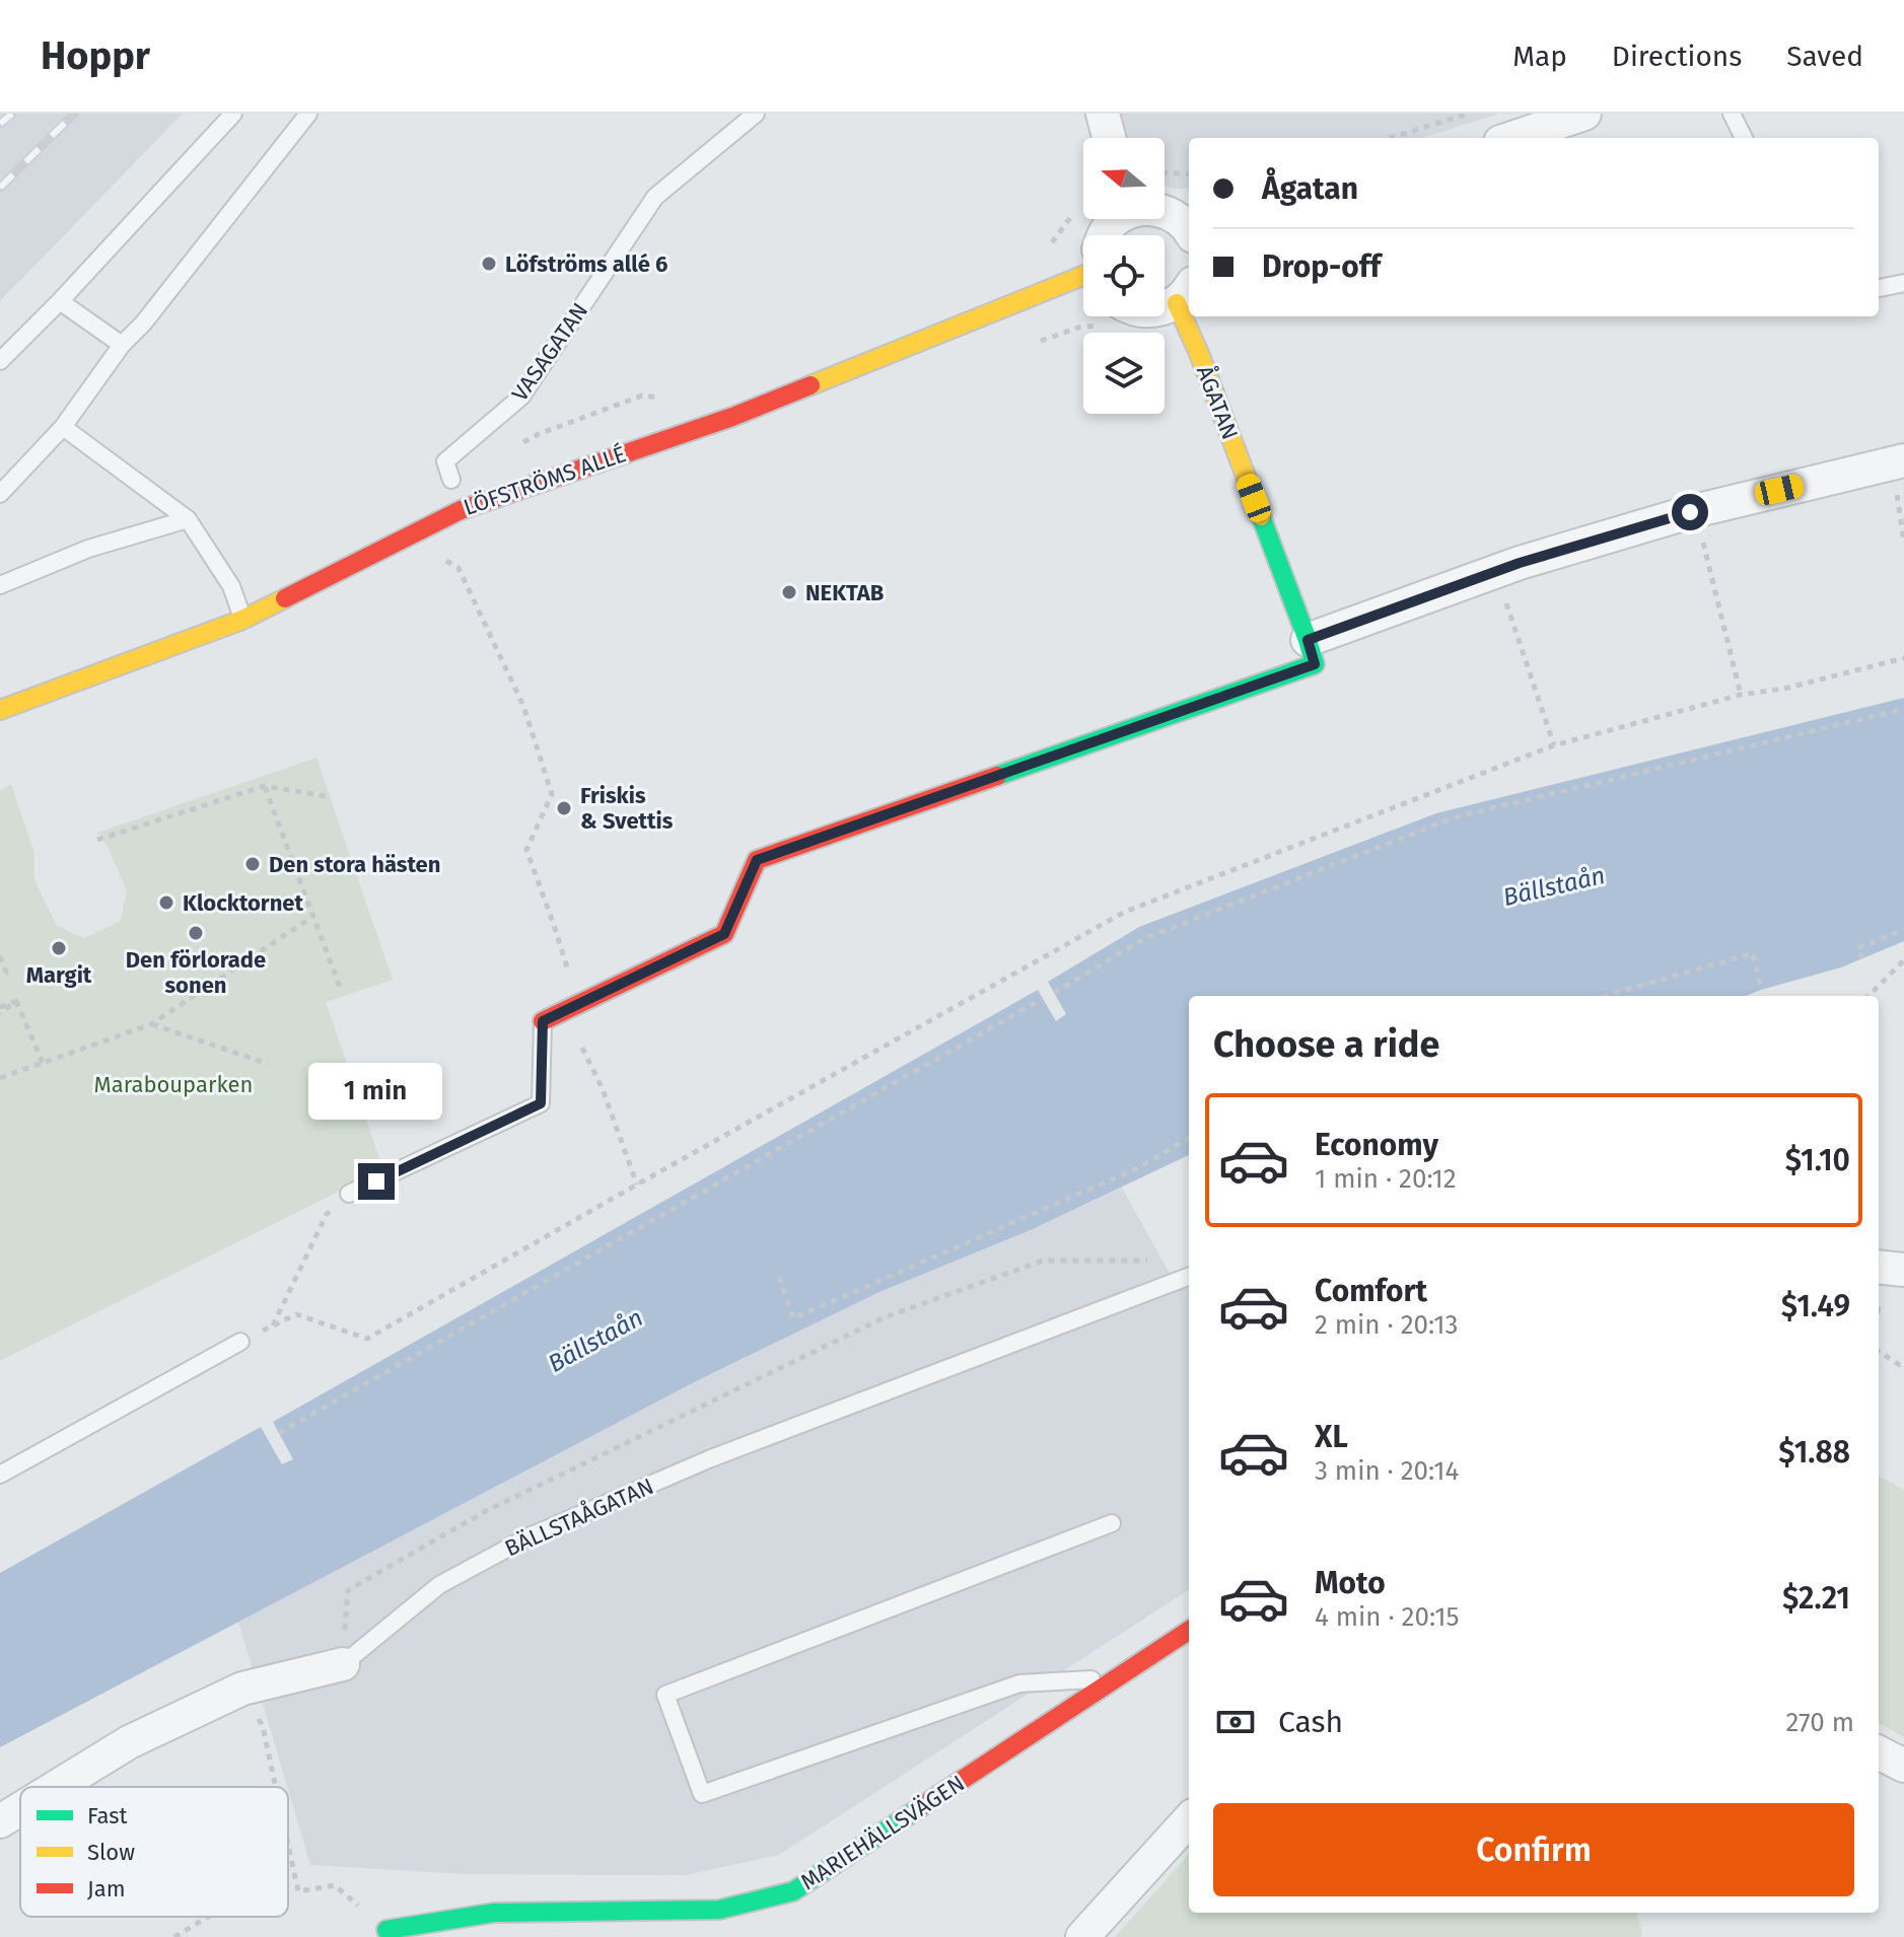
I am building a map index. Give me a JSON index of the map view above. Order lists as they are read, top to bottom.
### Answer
{
  "streets": {
    "street": [
      "ÅGATAN",
      "LÖFSTRÖMS ALLÉ",
      "BÄLLSTAÅGATAN",
      "MARIEHÄLLSVÄGEN"
    ],
    "lane": ["VASAGATAN"]
  },
  "water": ["Bällstaån"],
  "parks": ["Marabouparken"],
  "places": [
    "Löfströms allé 6",
    "NEKTAB",
    "Friskis & Svettis",
    "Den stora hästen",
    "Klocktornet",
    "Den förlorade sonen",
    "Margit"
  ],
  "legend": ["Fast", "Slow", "Jam"],
  "north": "left",
  "page": {
    "header": "Hoppr",
    "nav": ["Map", "Directions", "Saved"],
    "banner": ["Ågatan", "Drop-off"],
    "heading": "Choose a ride",
    "bubble": "1 min",
    "list": [
      {
        "name": "Economy",
        "note": "1 min · 20:12",
        "value": "$1.10"
      },
      {
        "name": "Comfort",
        "note": "2 min · 20:13",
        "value": "$1.49"
      },
      {
        "name": "XL",
        "note": "3 min · 20:14",
        "value": "$1.88"
      },
      {
        "name": "Moto",
        "note": "4 min · 20:15",
        "value": "$2.21"
      }
    ],
    "pay": ["Cash", "270 m"],
    "buttons": "Confirm"
  }
}
